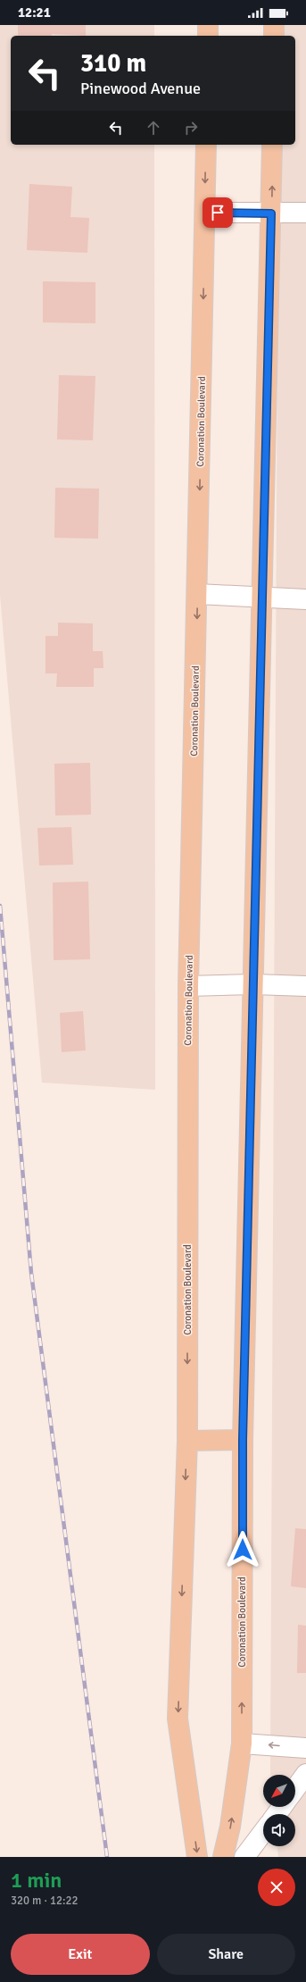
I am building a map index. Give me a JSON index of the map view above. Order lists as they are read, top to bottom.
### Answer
{
  "streets": {
    "main road": ["Coronation Boulevard"]
  },
  "north": "bottom left",
  "page": {
    "status": "12:21",
    "turn": ["310 m", "Pinewood Avenue"],
    "heading": ["1 min", "320 m · 12:22"],
    "buttons": ["Exit", "Share"]
  }
}
